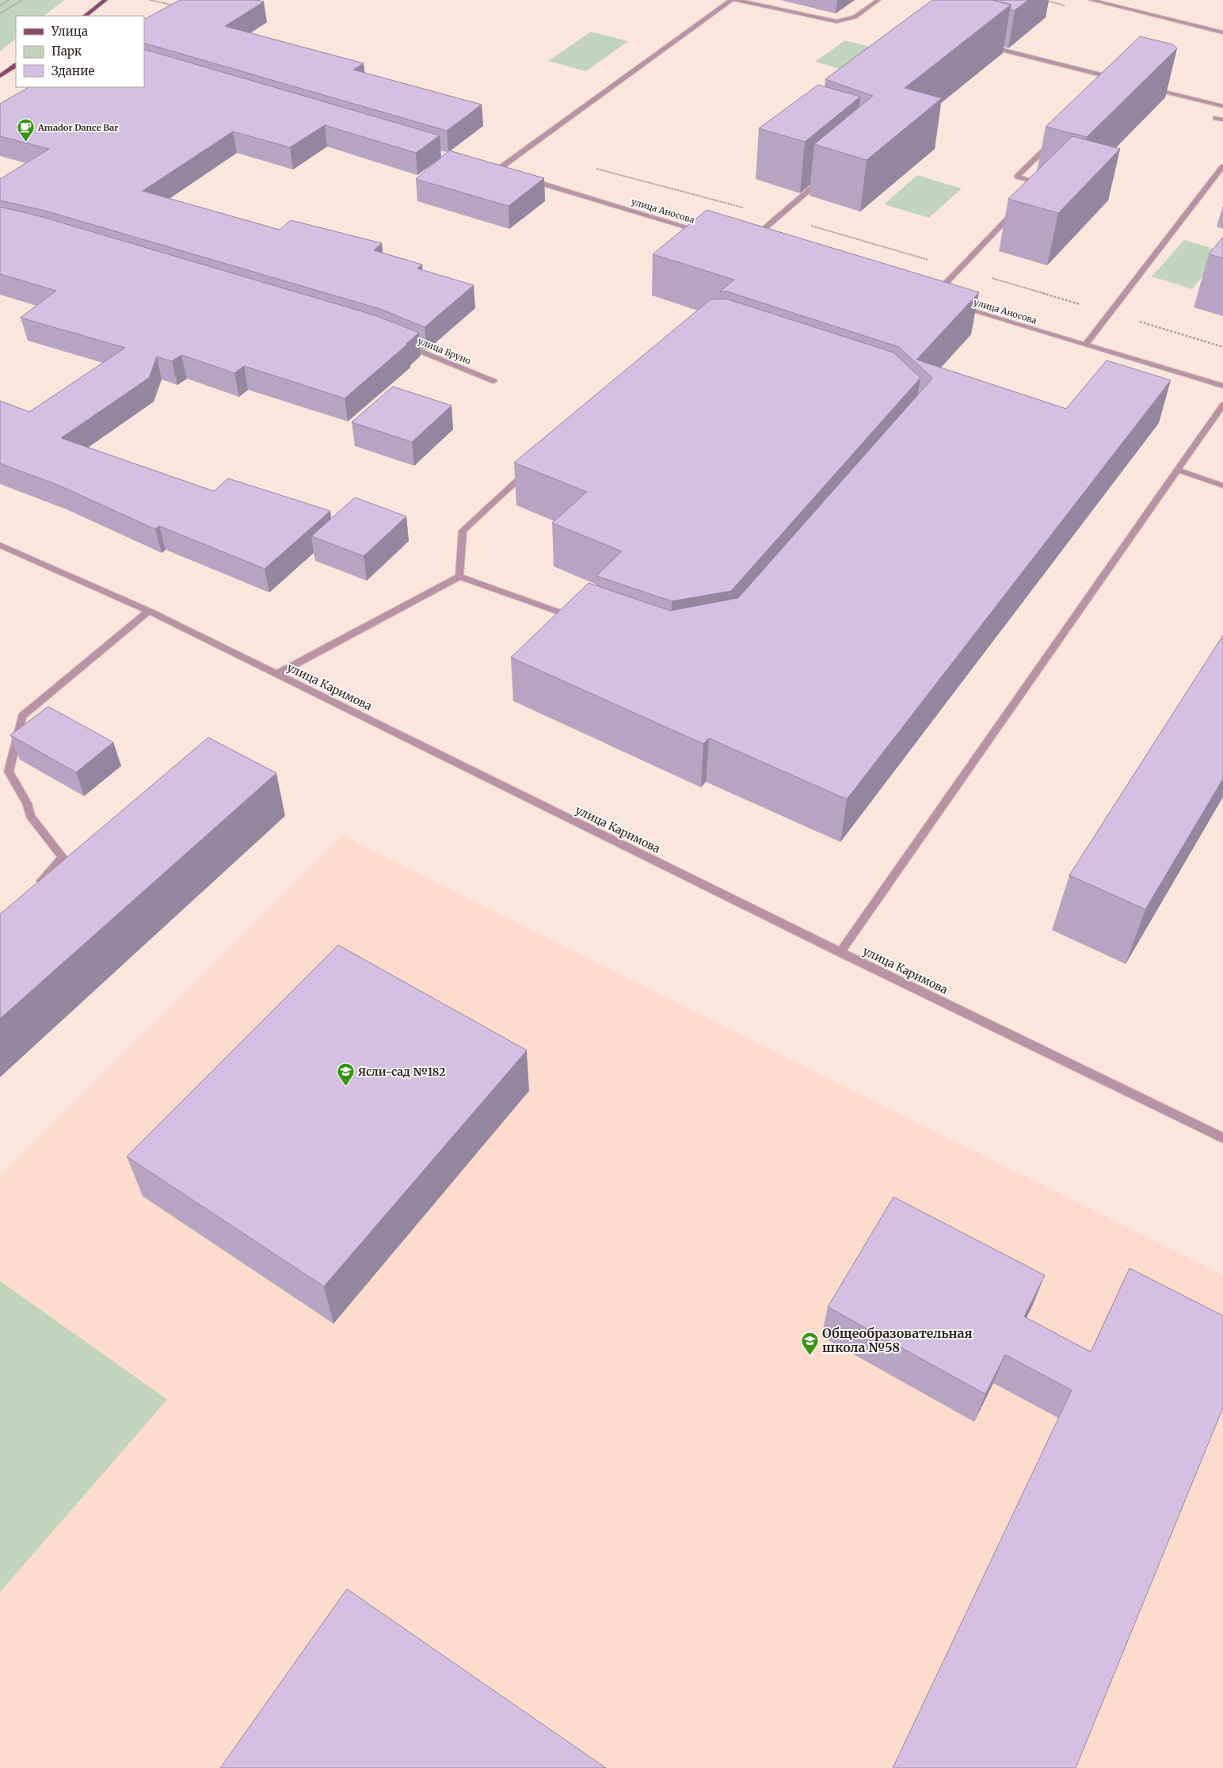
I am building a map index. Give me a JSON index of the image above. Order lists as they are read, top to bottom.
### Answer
{
  "streets": {
    "street": ["улица Аносова", "улица Бруно", "улица Каримова"]
  },
  "places": {
    "cafe": ["Amador Dance Bar"],
    "school or university": ["Ясли-сад №182", "Общеобразовательная школа №58"]
  },
  "legend": ["Улица", "Парк", "Здание"]
}
